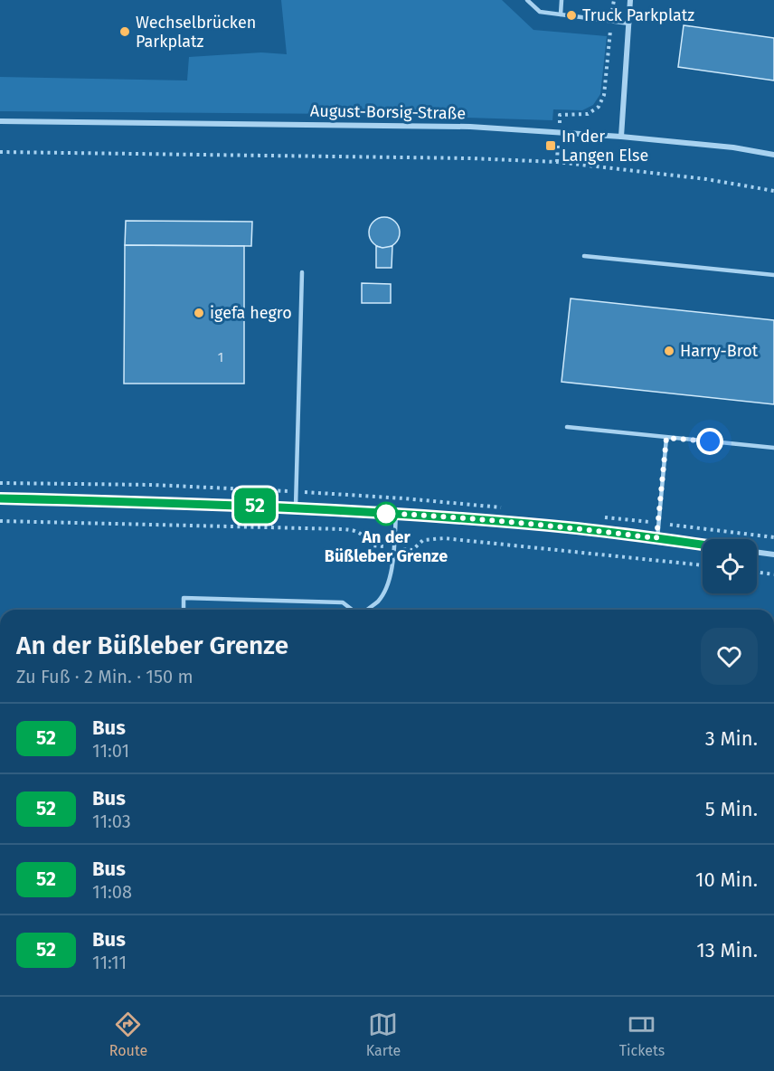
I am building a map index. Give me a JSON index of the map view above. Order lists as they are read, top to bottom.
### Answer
{
  "streets": {
    "street": ["August-Borsig-Straße"]
  },
  "places": {
    "other": [
      "Truck Parkplatz",
      "Wechselbrücken Parkplatz",
      "igefa hegro",
      "Harry-Brot",
      "An der Büßleber Grenze"
    ],
    "transit": ["In der Langen Else"]
  },
  "lines": ["bus line 52"],
  "house_numbers": ["1"],
  "page": {
    "on_map": "52",
    "heading": ["An der Büßleber Grenze", "Zu Fuß · 2 Min. · 150 m"],
    "list": [
      {
        "mark": "52",
        "name": "Bus",
        "note": "11:01",
        "value": "3 Min."
      },
      {
        "mark": "52",
        "name": "Bus",
        "note": "11:03",
        "value": "5 Min."
      },
      {
        "mark": "52",
        "name": "Bus",
        "note": "11:08",
        "value": "10 Min."
      },
      {
        "mark": "52",
        "name": "Bus",
        "note": "11:11",
        "value": "13 Min."
      }
    ],
    "tabs": ["Route", "Karte", "Tickets"]
  }
}
